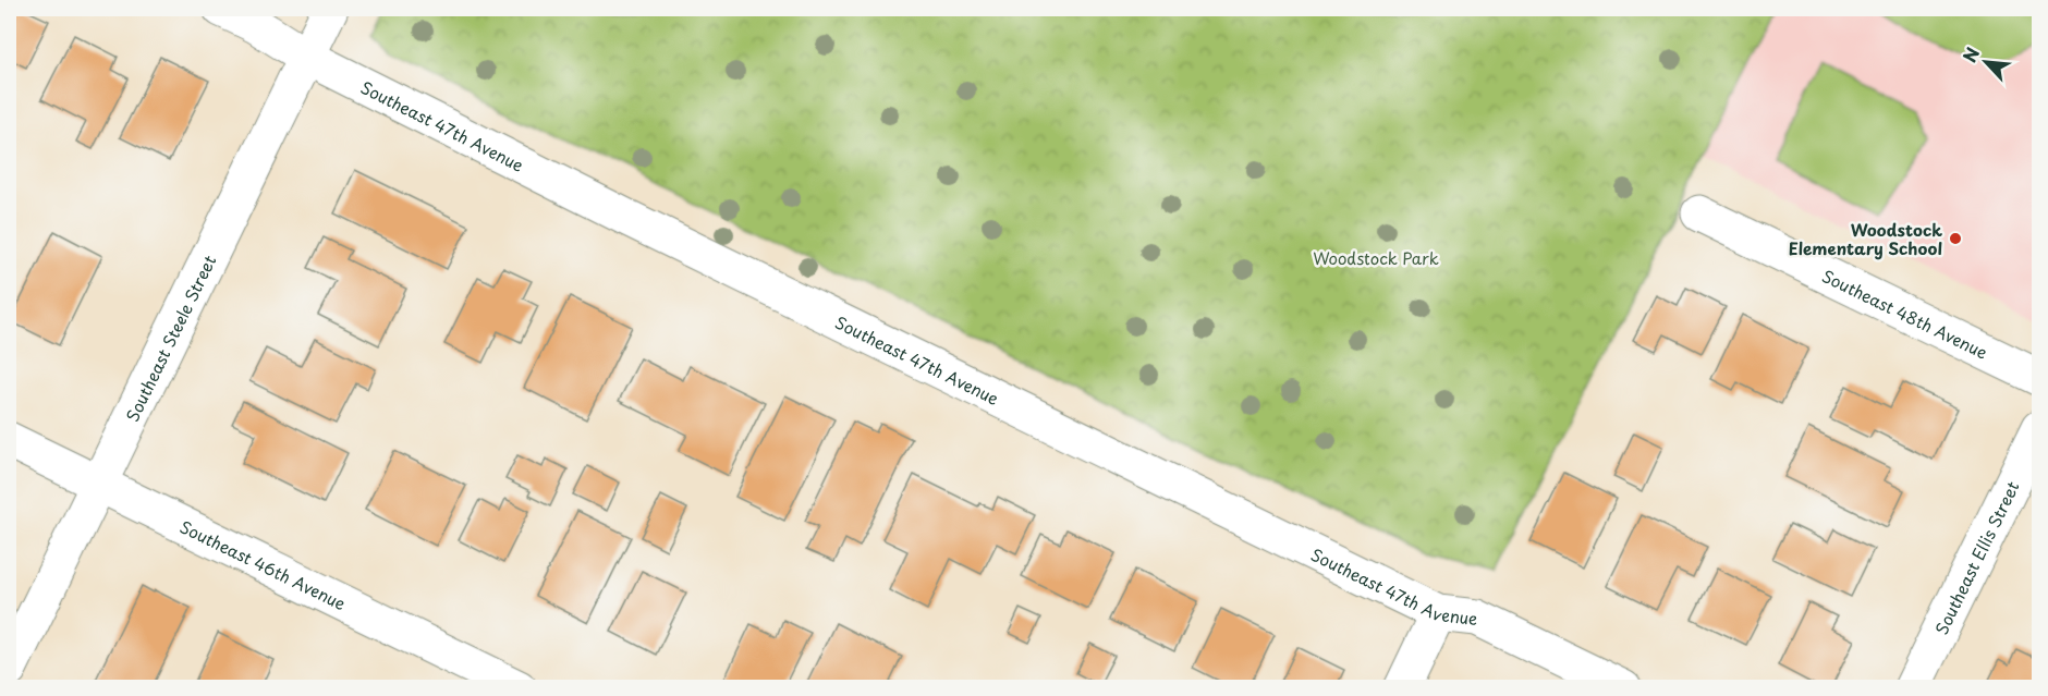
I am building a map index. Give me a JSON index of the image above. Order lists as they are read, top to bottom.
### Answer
{
  "streets": {
    "street": [
      "Southeast 47th Avenue",
      "Southeast 48th Avenue",
      "Southeast Steele Street",
      "Southeast Ellis Street",
      "Southeast 46th Avenue"
    ]
  },
  "crossings": [
    ["Southeast 47th Avenue", "Southeast Steele Street"],
    ["Southeast Steele Street", "Southeast 46th Avenue"]
  ],
  "parks": ["Woodstock Park"],
  "places": ["Woodstock Elementary School"],
  "north": "top left"
}
